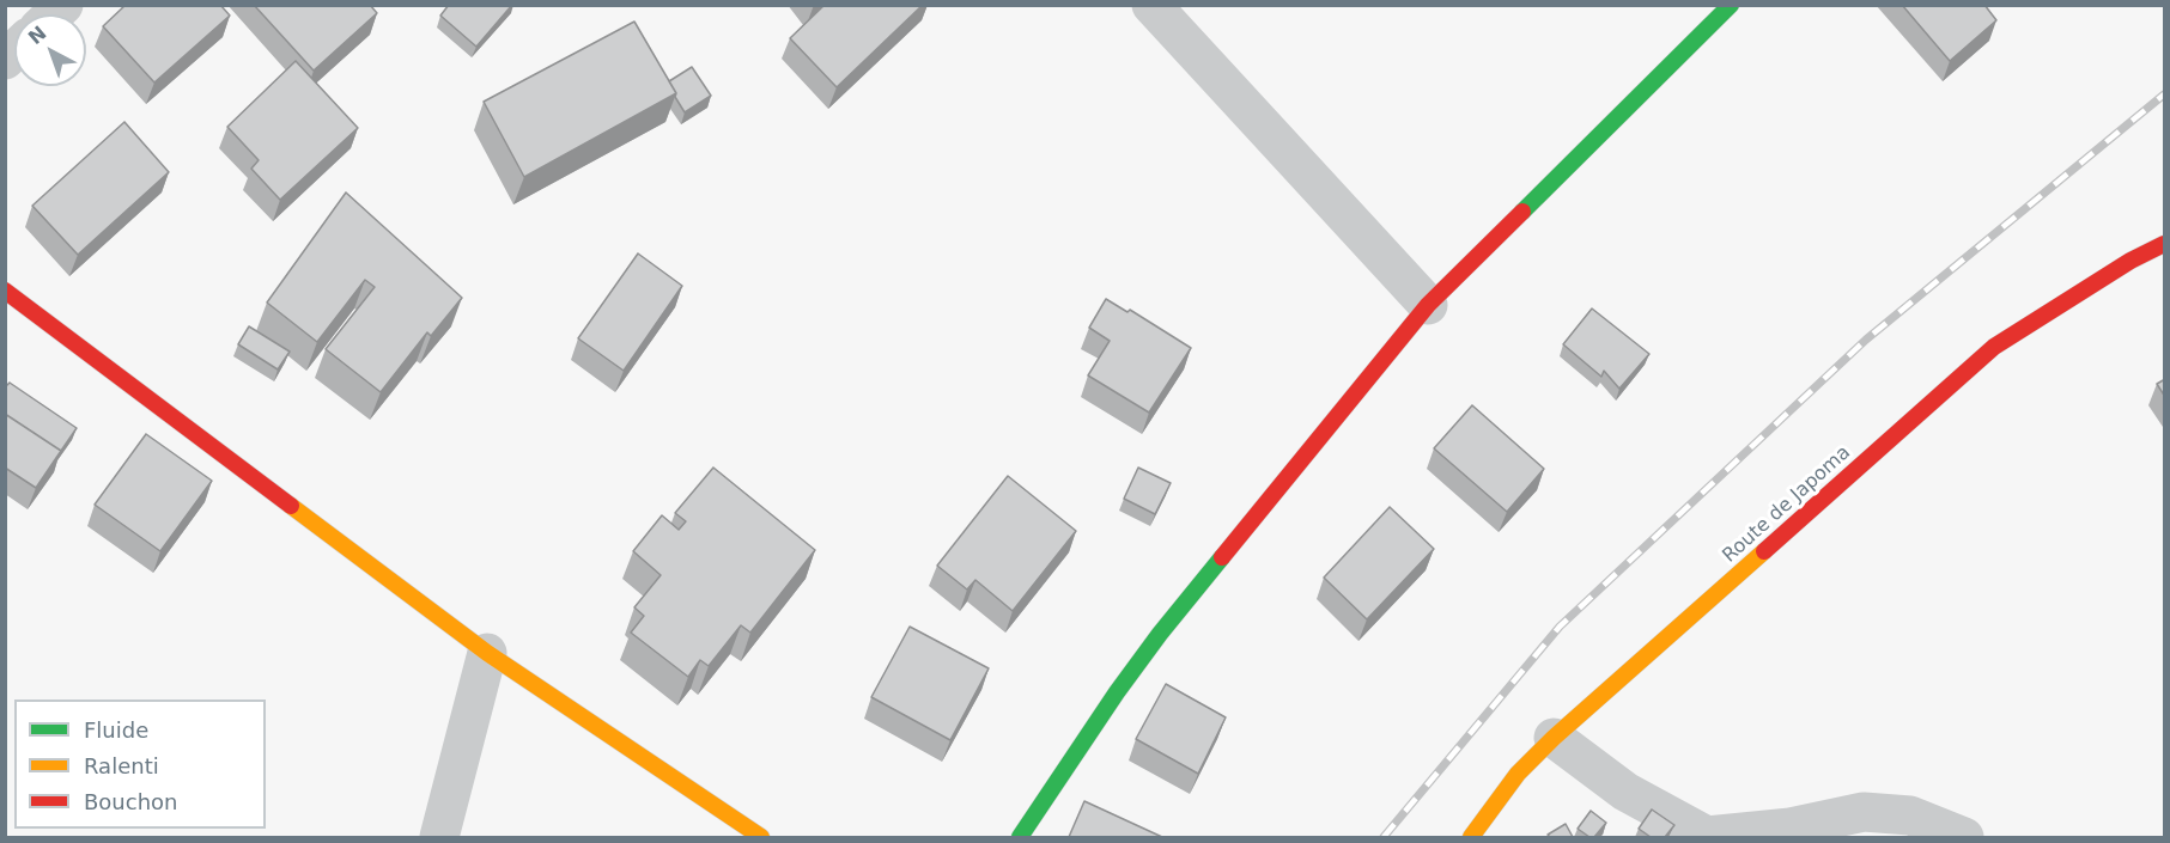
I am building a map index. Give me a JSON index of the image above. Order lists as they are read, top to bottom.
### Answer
{
  "streets": {
    "street": ["Route de Japoma"]
  },
  "legend": ["Fluide", "Ralenti", "Bouchon"],
  "north": "top left"
}
